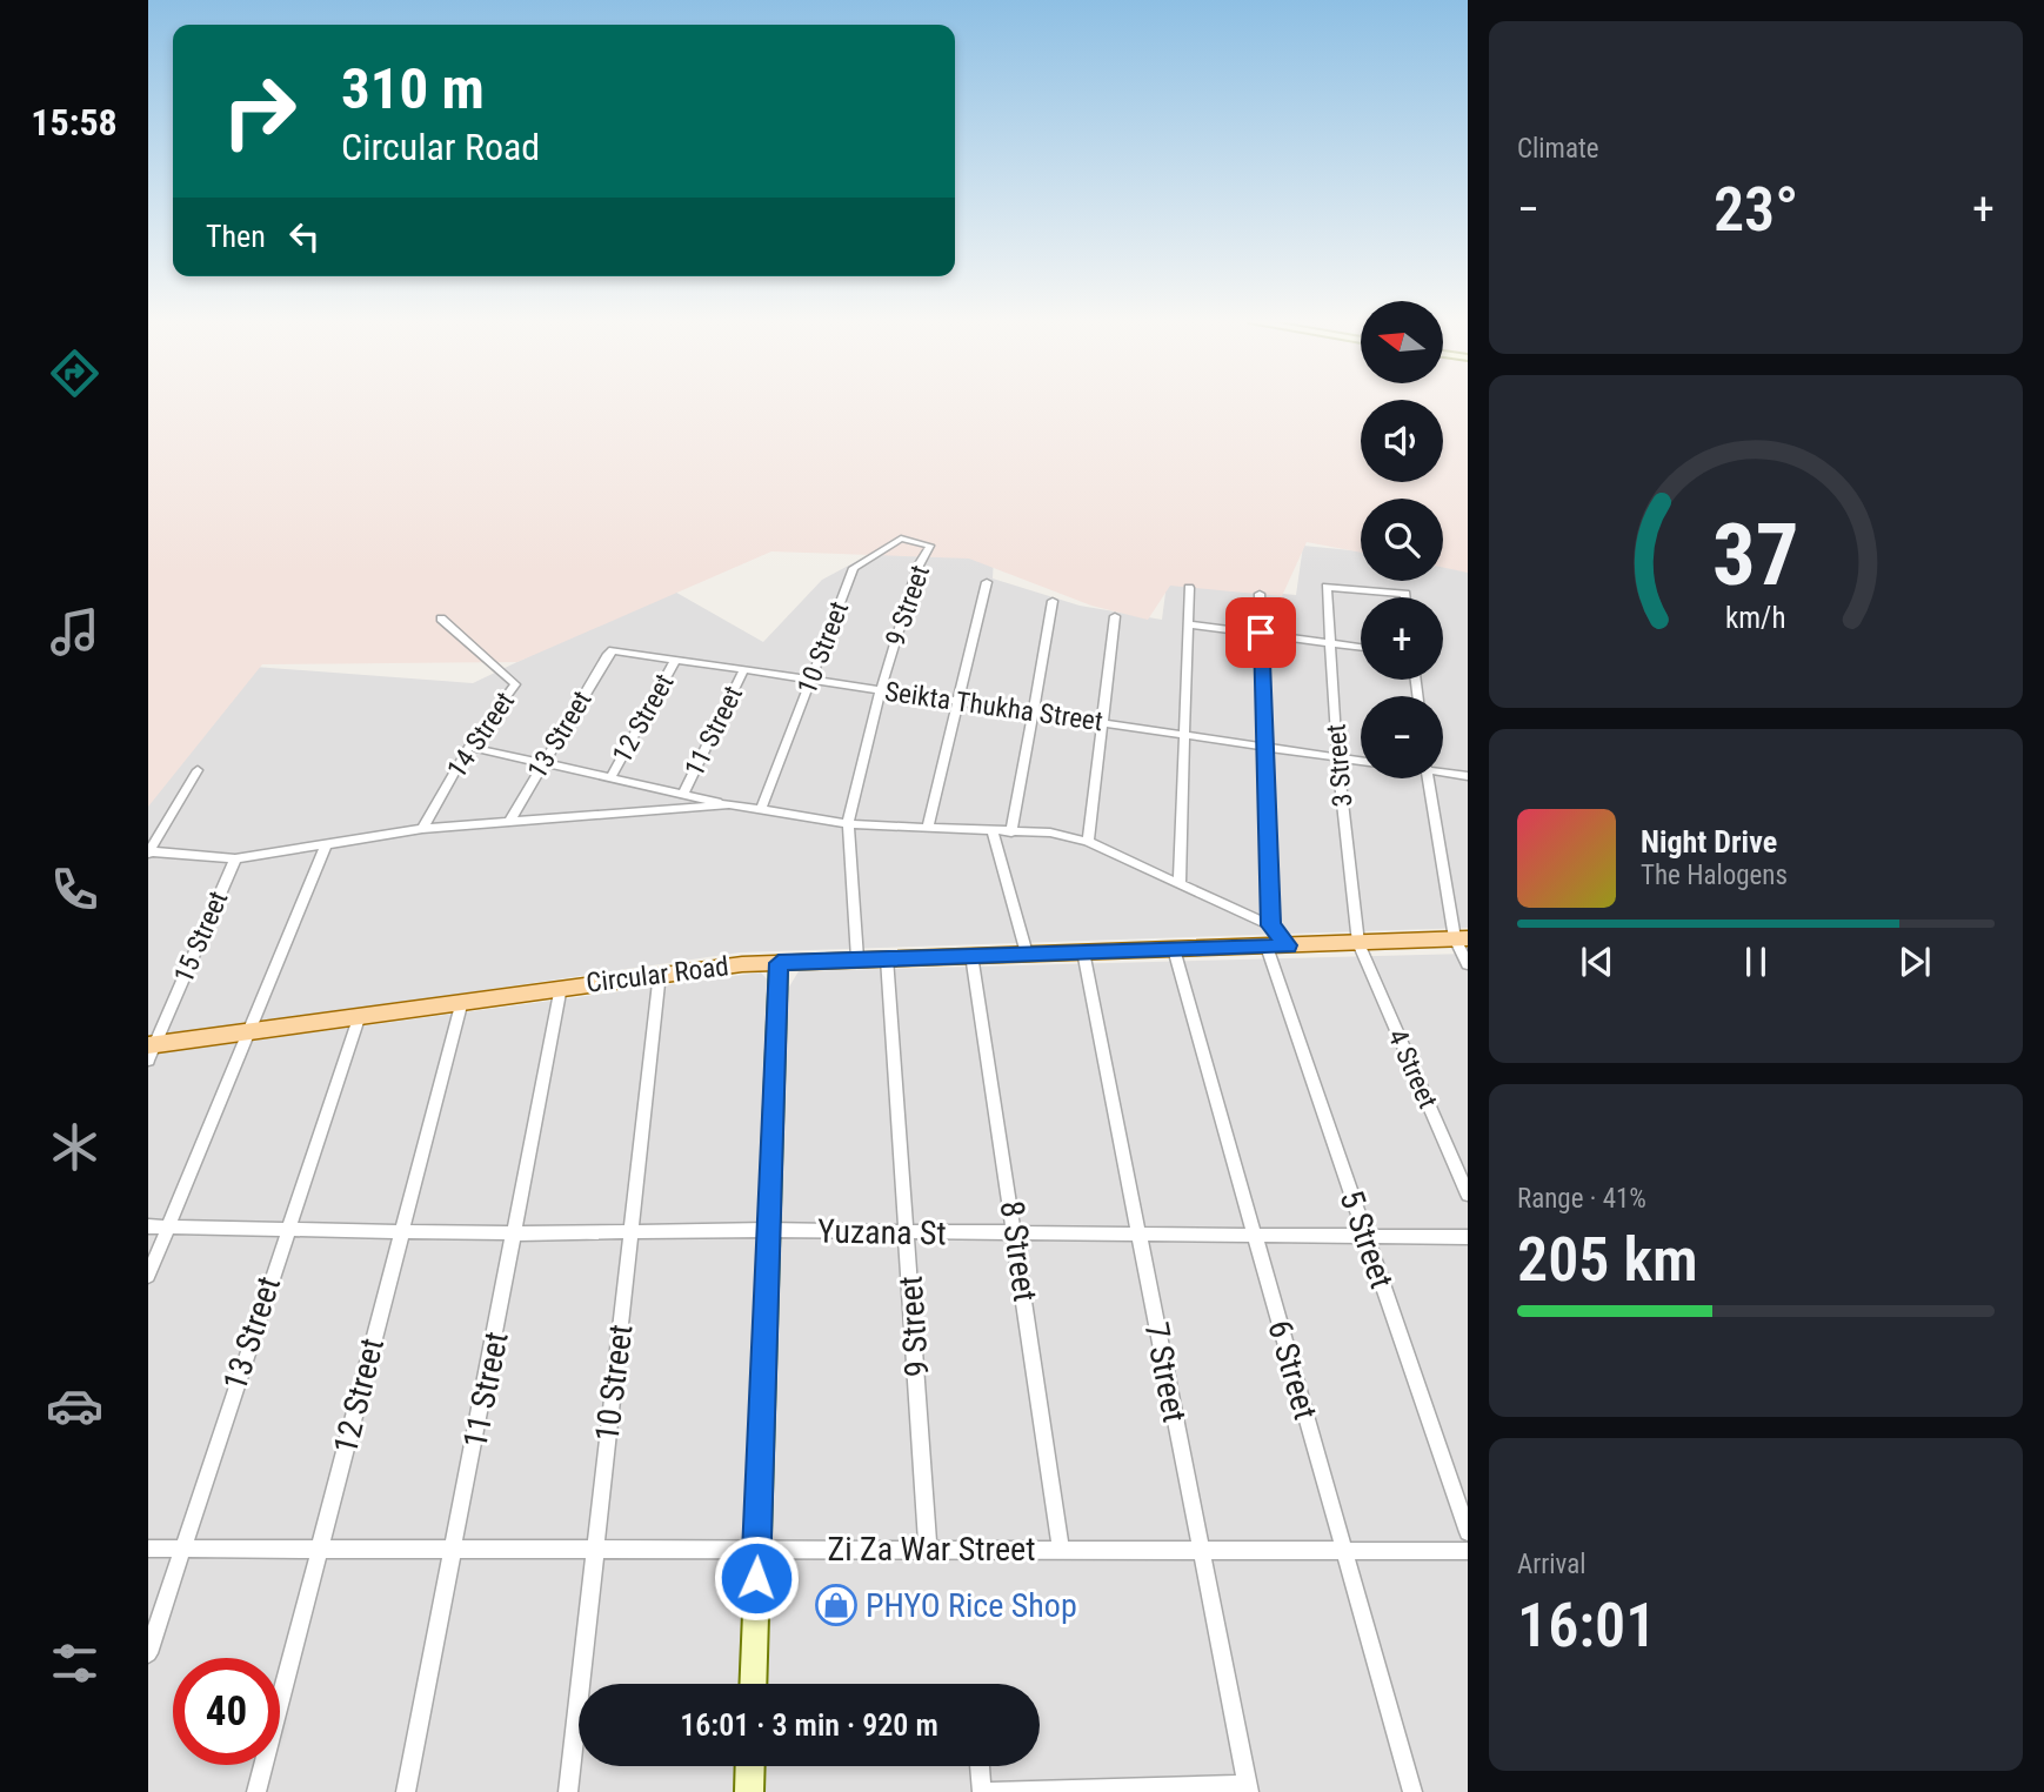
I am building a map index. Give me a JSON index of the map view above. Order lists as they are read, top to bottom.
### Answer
{
  "streets": {
    "main road": ["Circular Road"],
    "street": [
      "9 Street",
      "10 Street",
      "Seikta Thukha Street",
      "12 Street",
      "11 Street",
      "14 Street",
      "13 Street",
      "3 Street",
      "15 Street",
      "4 Street",
      "Yuzana St",
      "5 Street",
      "8 Street",
      "6 Street",
      "7 Street",
      "Zi Za War Street"
    ]
  },
  "crossings": [
    ["9 Street", "10 Street"],
    ["9 Street", "Seikta Thukha Street"],
    ["9 Street", "Circular Road"],
    ["9 Street", "Yuzana St"],
    ["9 Street", "Zi Za War Street"],
    ["10 Street", "Seikta Thukha Street"],
    ["10 Street", "Circular Road"],
    ["10 Street", "Yuzana St"],
    ["10 Street", "Zi Za War Street"],
    ["Seikta Thukha Street", "12 Street"],
    ["Seikta Thukha Street", "11 Street"],
    ["Seikta Thukha Street", "13 Street"],
    ["Seikta Thukha Street", "3 Street"],
    ["12 Street", "Circular Road"],
    ["12 Street", "Yuzana St"],
    ["12 Street", "Zi Za War Street"],
    ["11 Street", "Circular Road"],
    ["11 Street", "Yuzana St"],
    ["11 Street", "Zi Za War Street"],
    ["13 Street", "Circular Road"],
    ["13 Street", "Yuzana St"],
    ["13 Street", "Zi Za War Street"],
    ["3 Street", "Circular Road"],
    ["3 Street", "4 Street"],
    ["15 Street", "Circular Road"],
    ["Circular Road", "4 Street"],
    ["Circular Road", "5 Street"],
    ["Circular Road", "8 Street"],
    ["Circular Road", "6 Street"],
    ["Circular Road", "7 Street"],
    ["Yuzana St", "5 Street"],
    ["Yuzana St", "8 Street"],
    ["Yuzana St", "6 Street"],
    ["Yuzana St", "7 Street"],
    ["8 Street", "Zi Za War Street"],
    ["6 Street", "Zi Za War Street"],
    ["7 Street", "Zi Za War Street"]
  ],
  "places": {
    "shop": ["PHYO Rice Shop"]
  },
  "north": "left",
  "page": {
    "tabs": "15:58",
    "tile": [
      "Climate",
      ["Range · 41%", "205 km"],
      ["Arrival", "16:01"]
    ],
    "turn": ["310 m", "Circular Road"],
    "heat": ["−", "23°", "+"],
    "then": "Then",
    "map_buttons": ["+", "−"],
    "song": ["Night Drive", "The Halogens"],
    "limit": "40",
    "trip": "16:01 · 3 min · 920 m",
    "gauge": ["37", "km/h"]
  }
}
